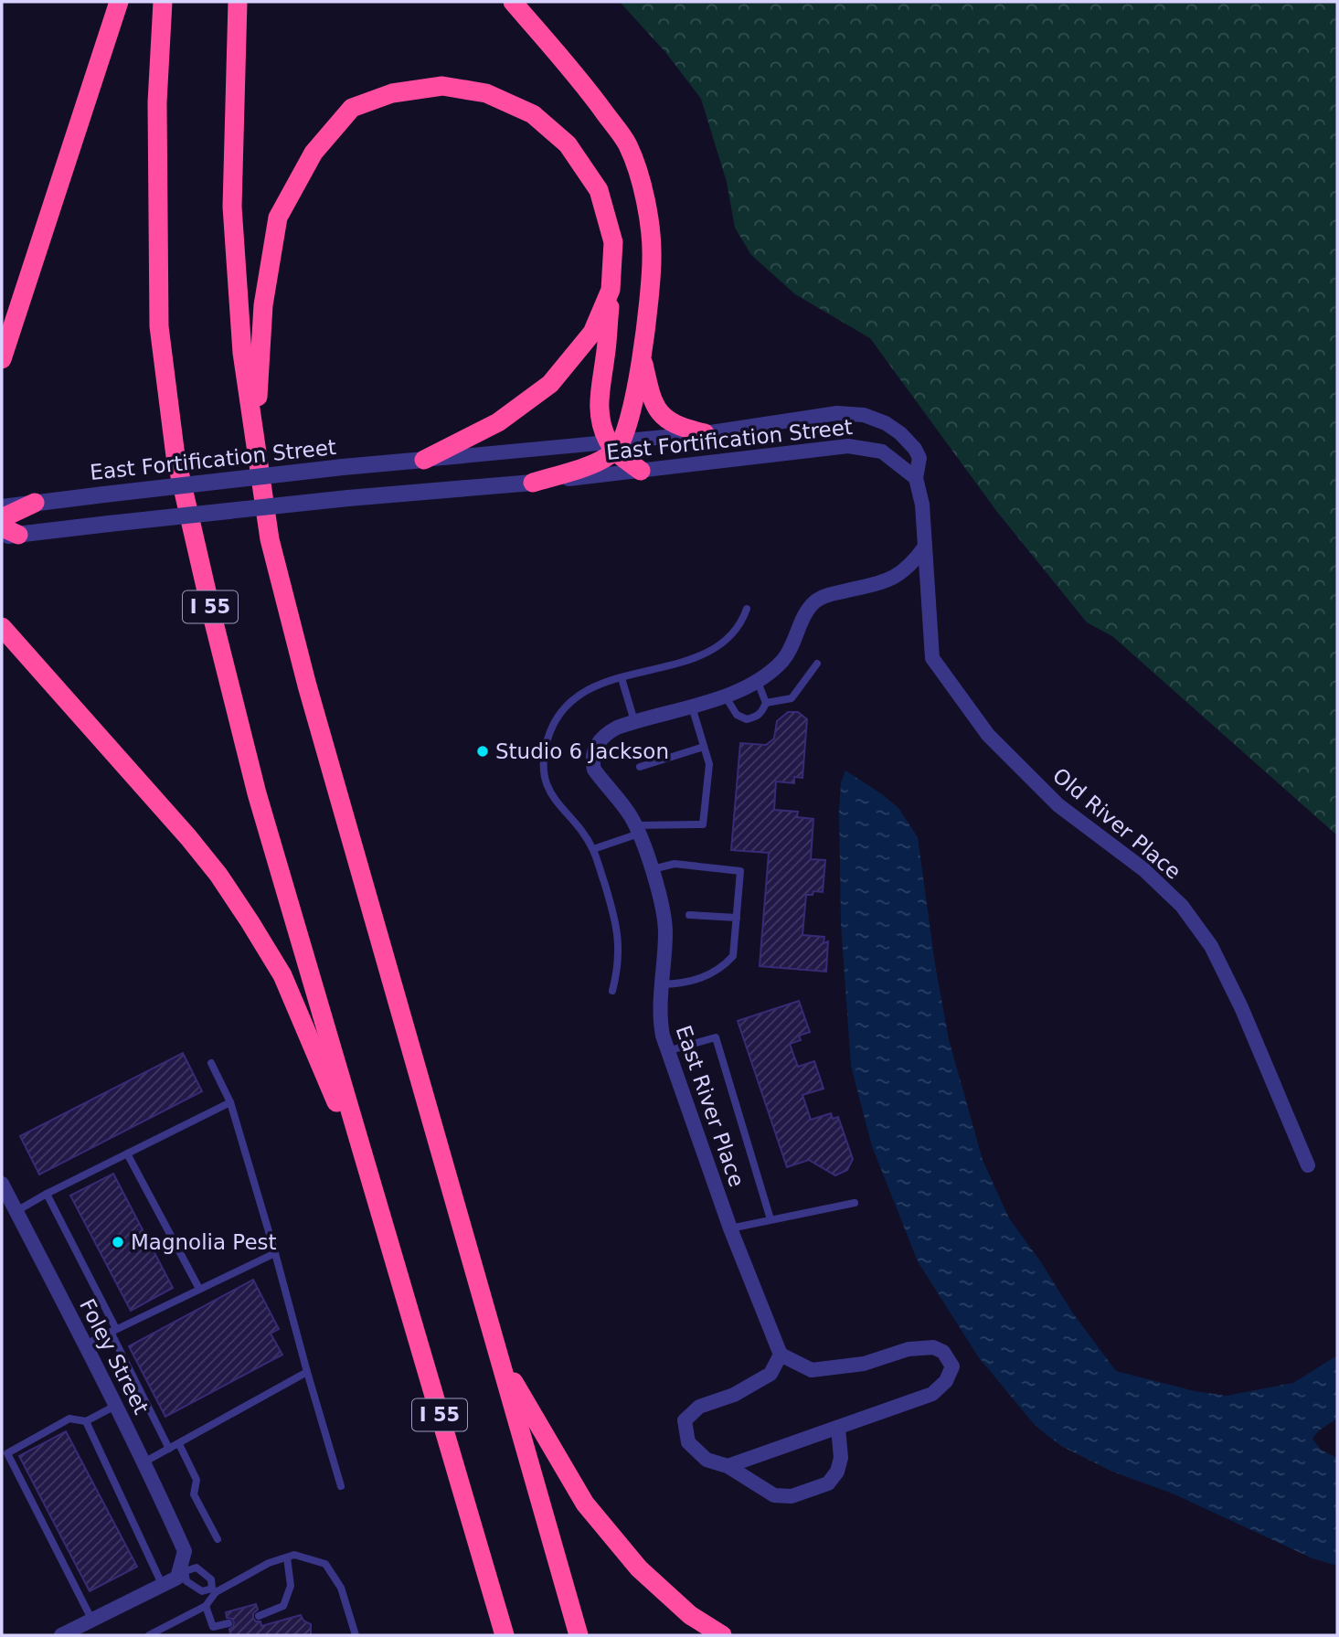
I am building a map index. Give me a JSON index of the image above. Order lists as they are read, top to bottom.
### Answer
{
  "streets": {
    "highway": ["I 55"],
    "street": [
      "East Fortification Street",
      "Old River Place",
      "East River Place",
      "Foley Street"
    ]
  },
  "crossings": [
    ["East Fortification Street", "Old River Place"],
    ["Old River Place", "East River Place"]
  ],
  "places": ["Studio 6 Jackson", "Magnolia Pest"]
}
